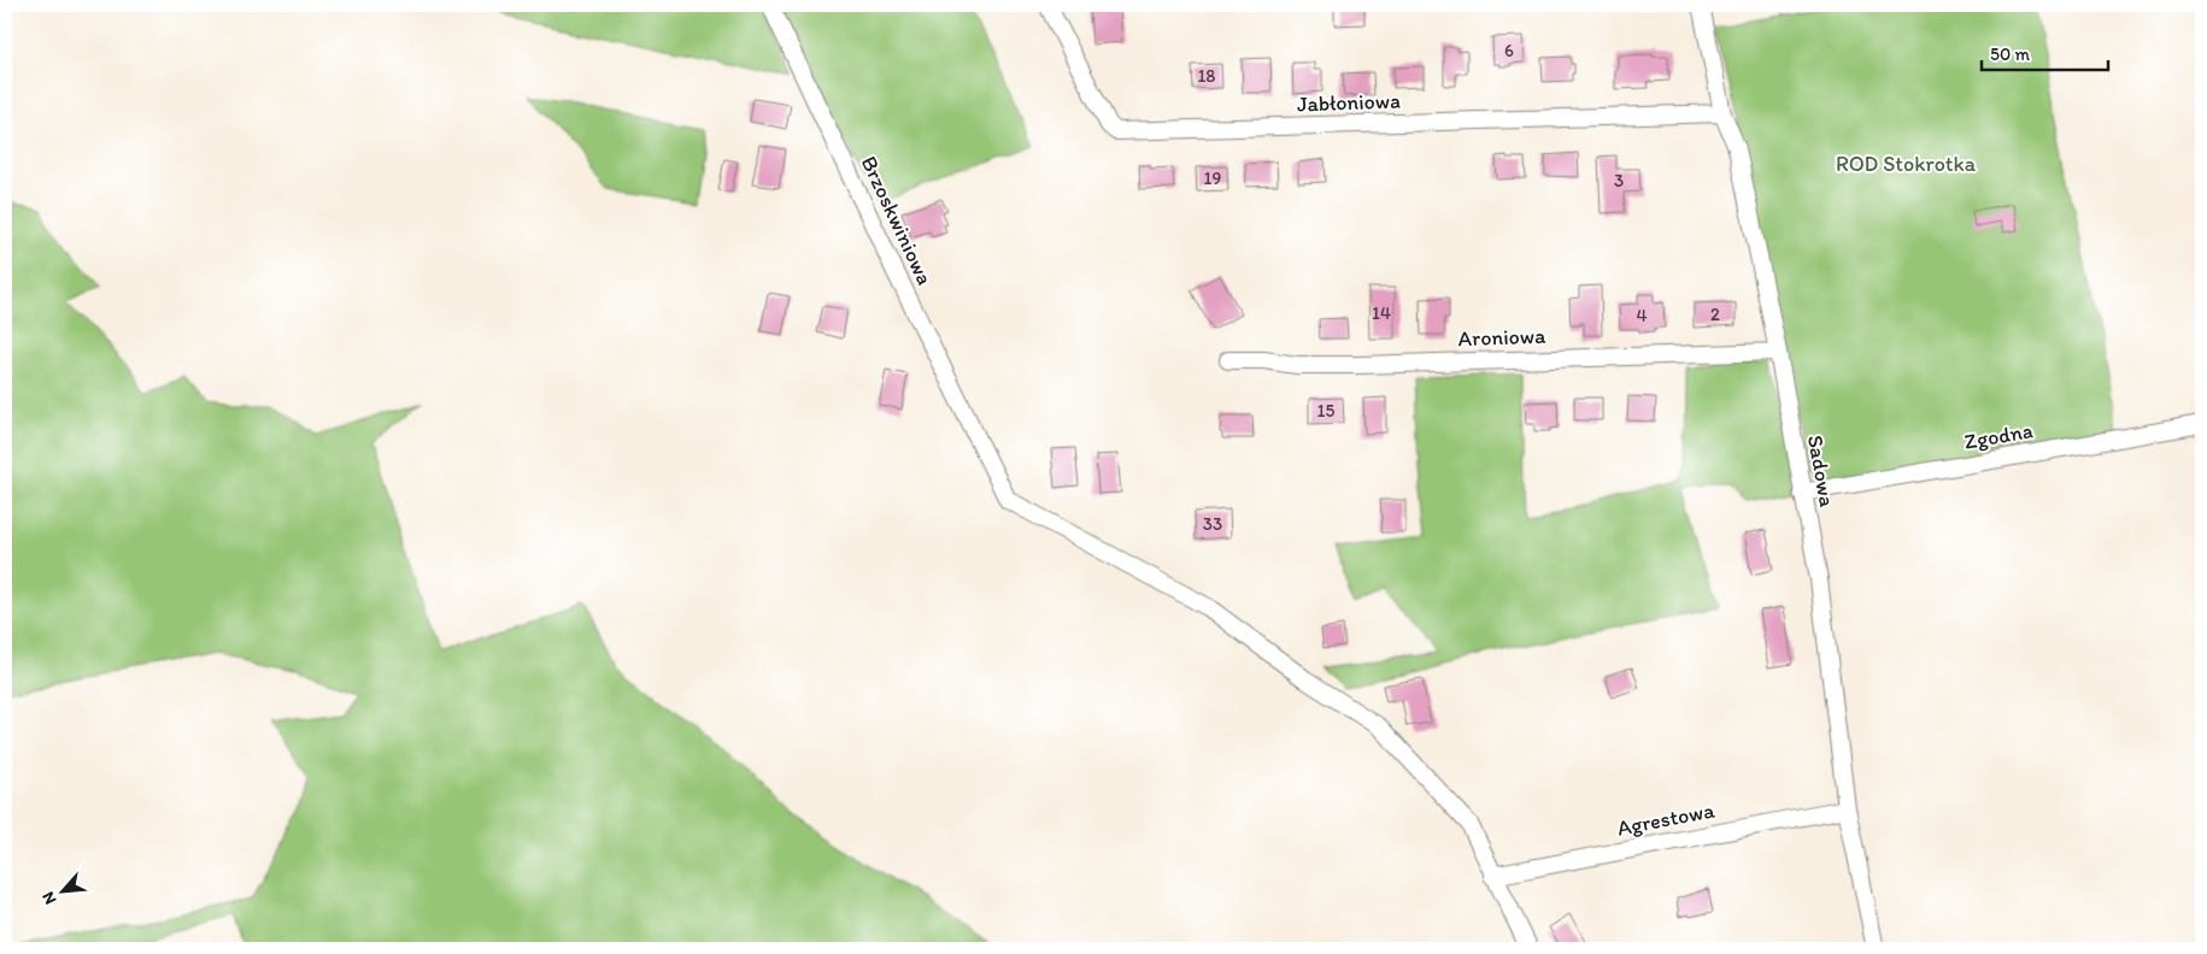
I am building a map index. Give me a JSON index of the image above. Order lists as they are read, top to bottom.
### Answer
{
  "streets": {
    "street": [
      "Jabłoniowa",
      "Brzoskwiniowa",
      "Aroniowa",
      "Zgodna",
      "Sadowa",
      "Agrestowa"
    ]
  },
  "crossings": [
    ["Jabłoniowa", "Sadowa"],
    ["Brzoskwiniowa", "Agrestowa"],
    ["Aroniowa", "Sadowa"],
    ["Zgodna", "Sadowa"],
    ["Sadowa", "Agrestowa"]
  ],
  "parks": ["ROD Stokrotka"],
  "house_numbers": [
    "6",
    "18",
    "19",
    "3",
    "14",
    "2",
    "4",
    "15",
    "33"
  ],
  "scale_bar": "50 m",
  "north": "bottom left"
}
